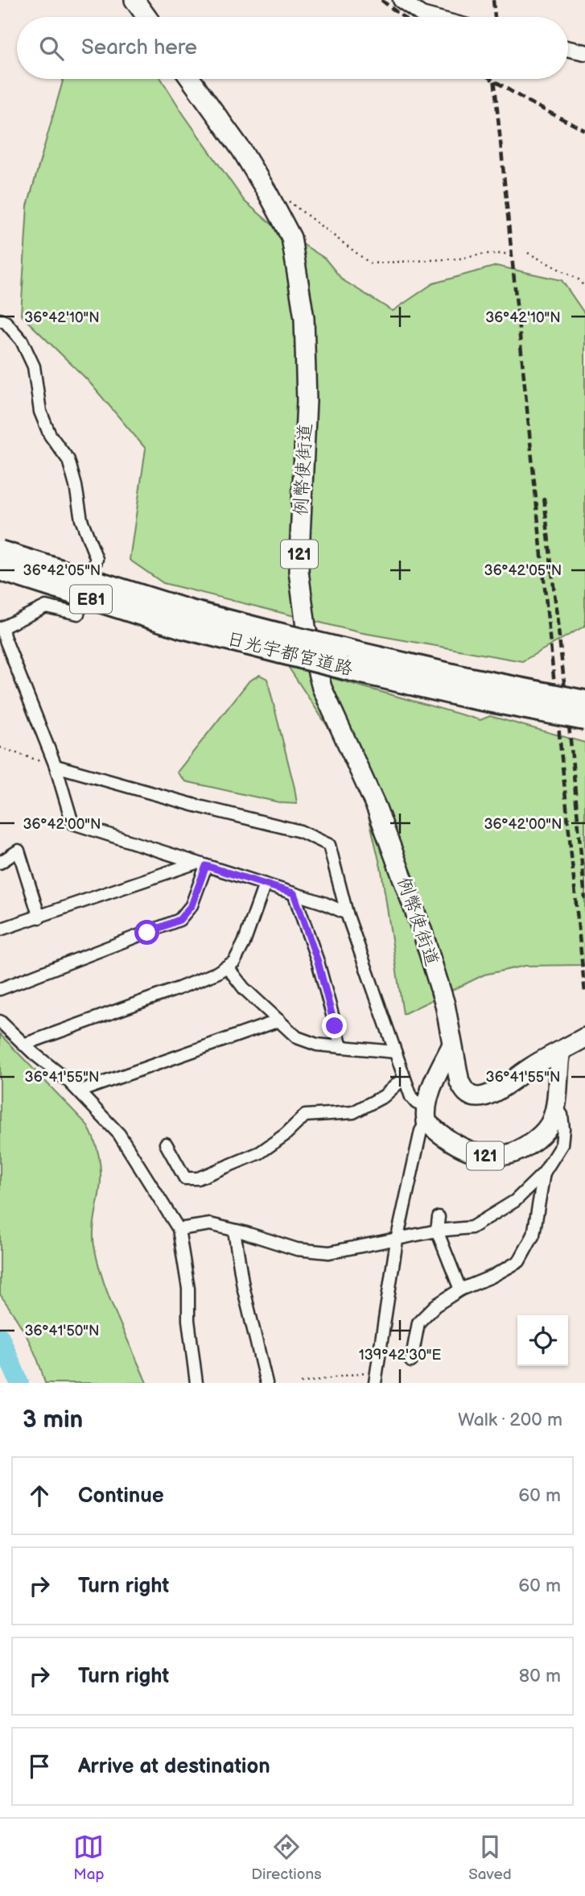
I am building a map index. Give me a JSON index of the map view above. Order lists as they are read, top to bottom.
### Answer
{
  "streets": {
    "highway": [
      "例幣使街道",
      "121",
      "E81",
      "日光宇都宮道路"
    ]
  },
  "crossings": [
    ["例幣使街道", "121"]
  ],
  "page": {
    "search": "Search here",
    "heading": ["3 min", "Walk · 200 m"],
    "list": [
      ["Continue", "60 m"],
      ["Turn right", "60 m"],
      ["Turn right", "80 m"],
      "Arrive at destination"
    ],
    "nav": ["Map", "Directions", "Saved"]
  },
  "coordinates": [
    "36°42'10\"N",
    "36°42'05\"N",
    "36°42'00\"N",
    "36°41'55\"N",
    "36°41'50\"N",
    "139°42'30\"E"
  ]
}
